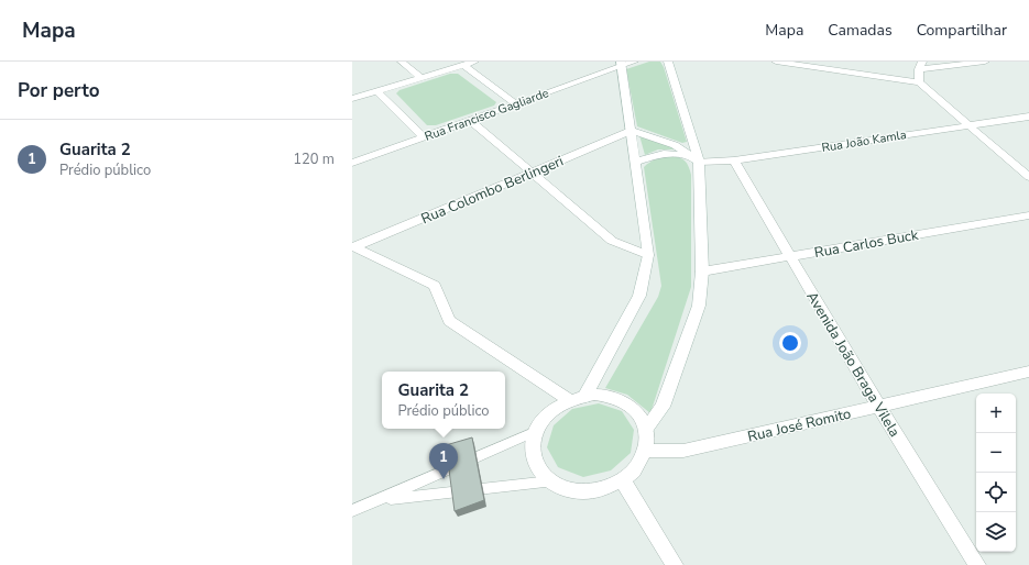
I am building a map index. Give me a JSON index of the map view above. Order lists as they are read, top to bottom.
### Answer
{
  "streets": {
    "street": [
      "Rua Francisco Gagliarde",
      "Rua João Kamla",
      "Rua Colombo Berlingeri",
      "Rua Carlos Buck",
      "Avenida João Braga Vilela",
      "Rua José Romito"
    ]
  },
  "crossings": [
    ["Rua João Kamla", "Avenida João Braga Vilela"],
    ["Rua Carlos Buck", "Avenida João Braga Vilela"],
    ["Avenida João Braga Vilela", "Rua José Romito"]
  ],
  "page": {
    "header": "Mapa",
    "nav": ["Mapa", "Camadas", "Compartilhar"],
    "heading": "Por perto",
    "list": [
      {
        "mark": "1",
        "name": "Guarita 2",
        "note": "Prédio público",
        "value": "120 m"
      }
    ],
    "popup": ["Guarita 2", "Prédio público"],
    "map_buttons": ["+", "−"],
    "pins": "1"
  }
}
